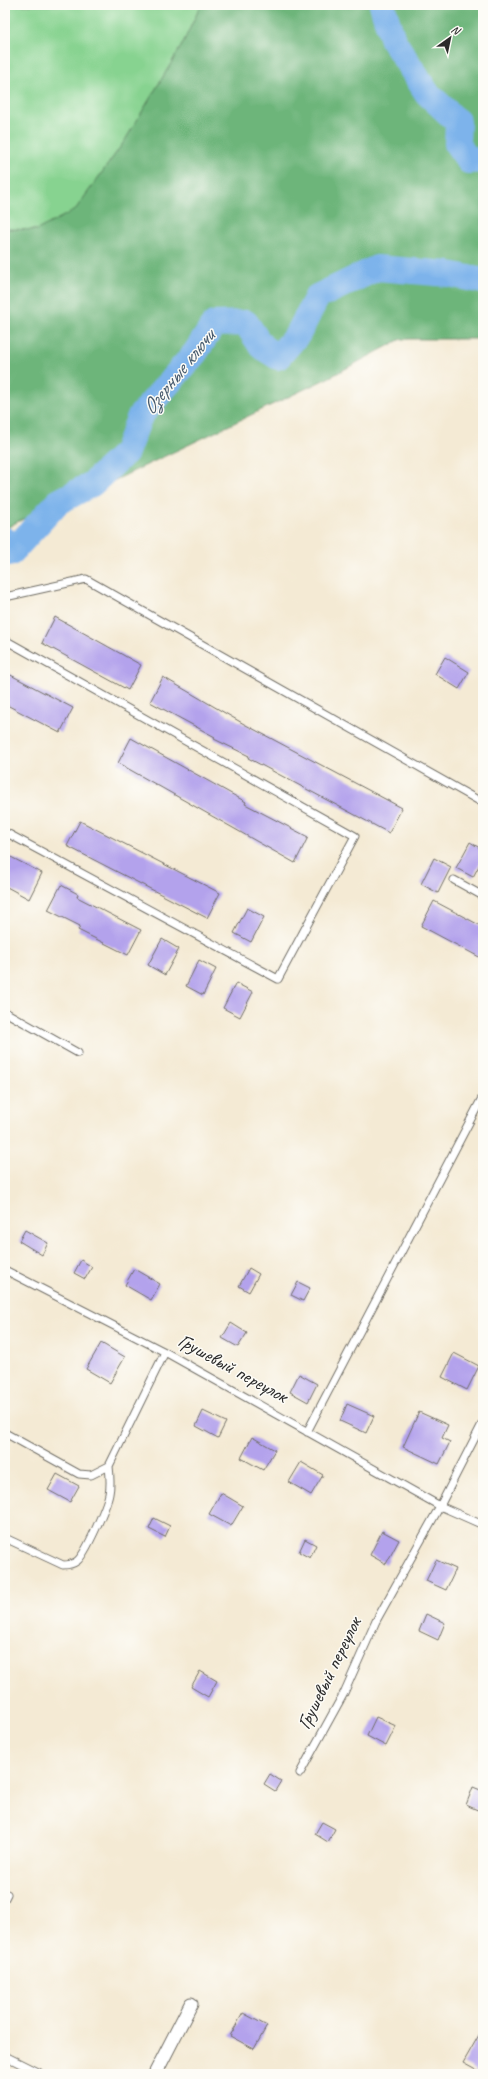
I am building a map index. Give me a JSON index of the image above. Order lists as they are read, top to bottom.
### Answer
{
  "streets": {
    "lane": ["Грушевый переулок"]
  },
  "water": ["Озерные ключи"],
  "north": "top right"
}
